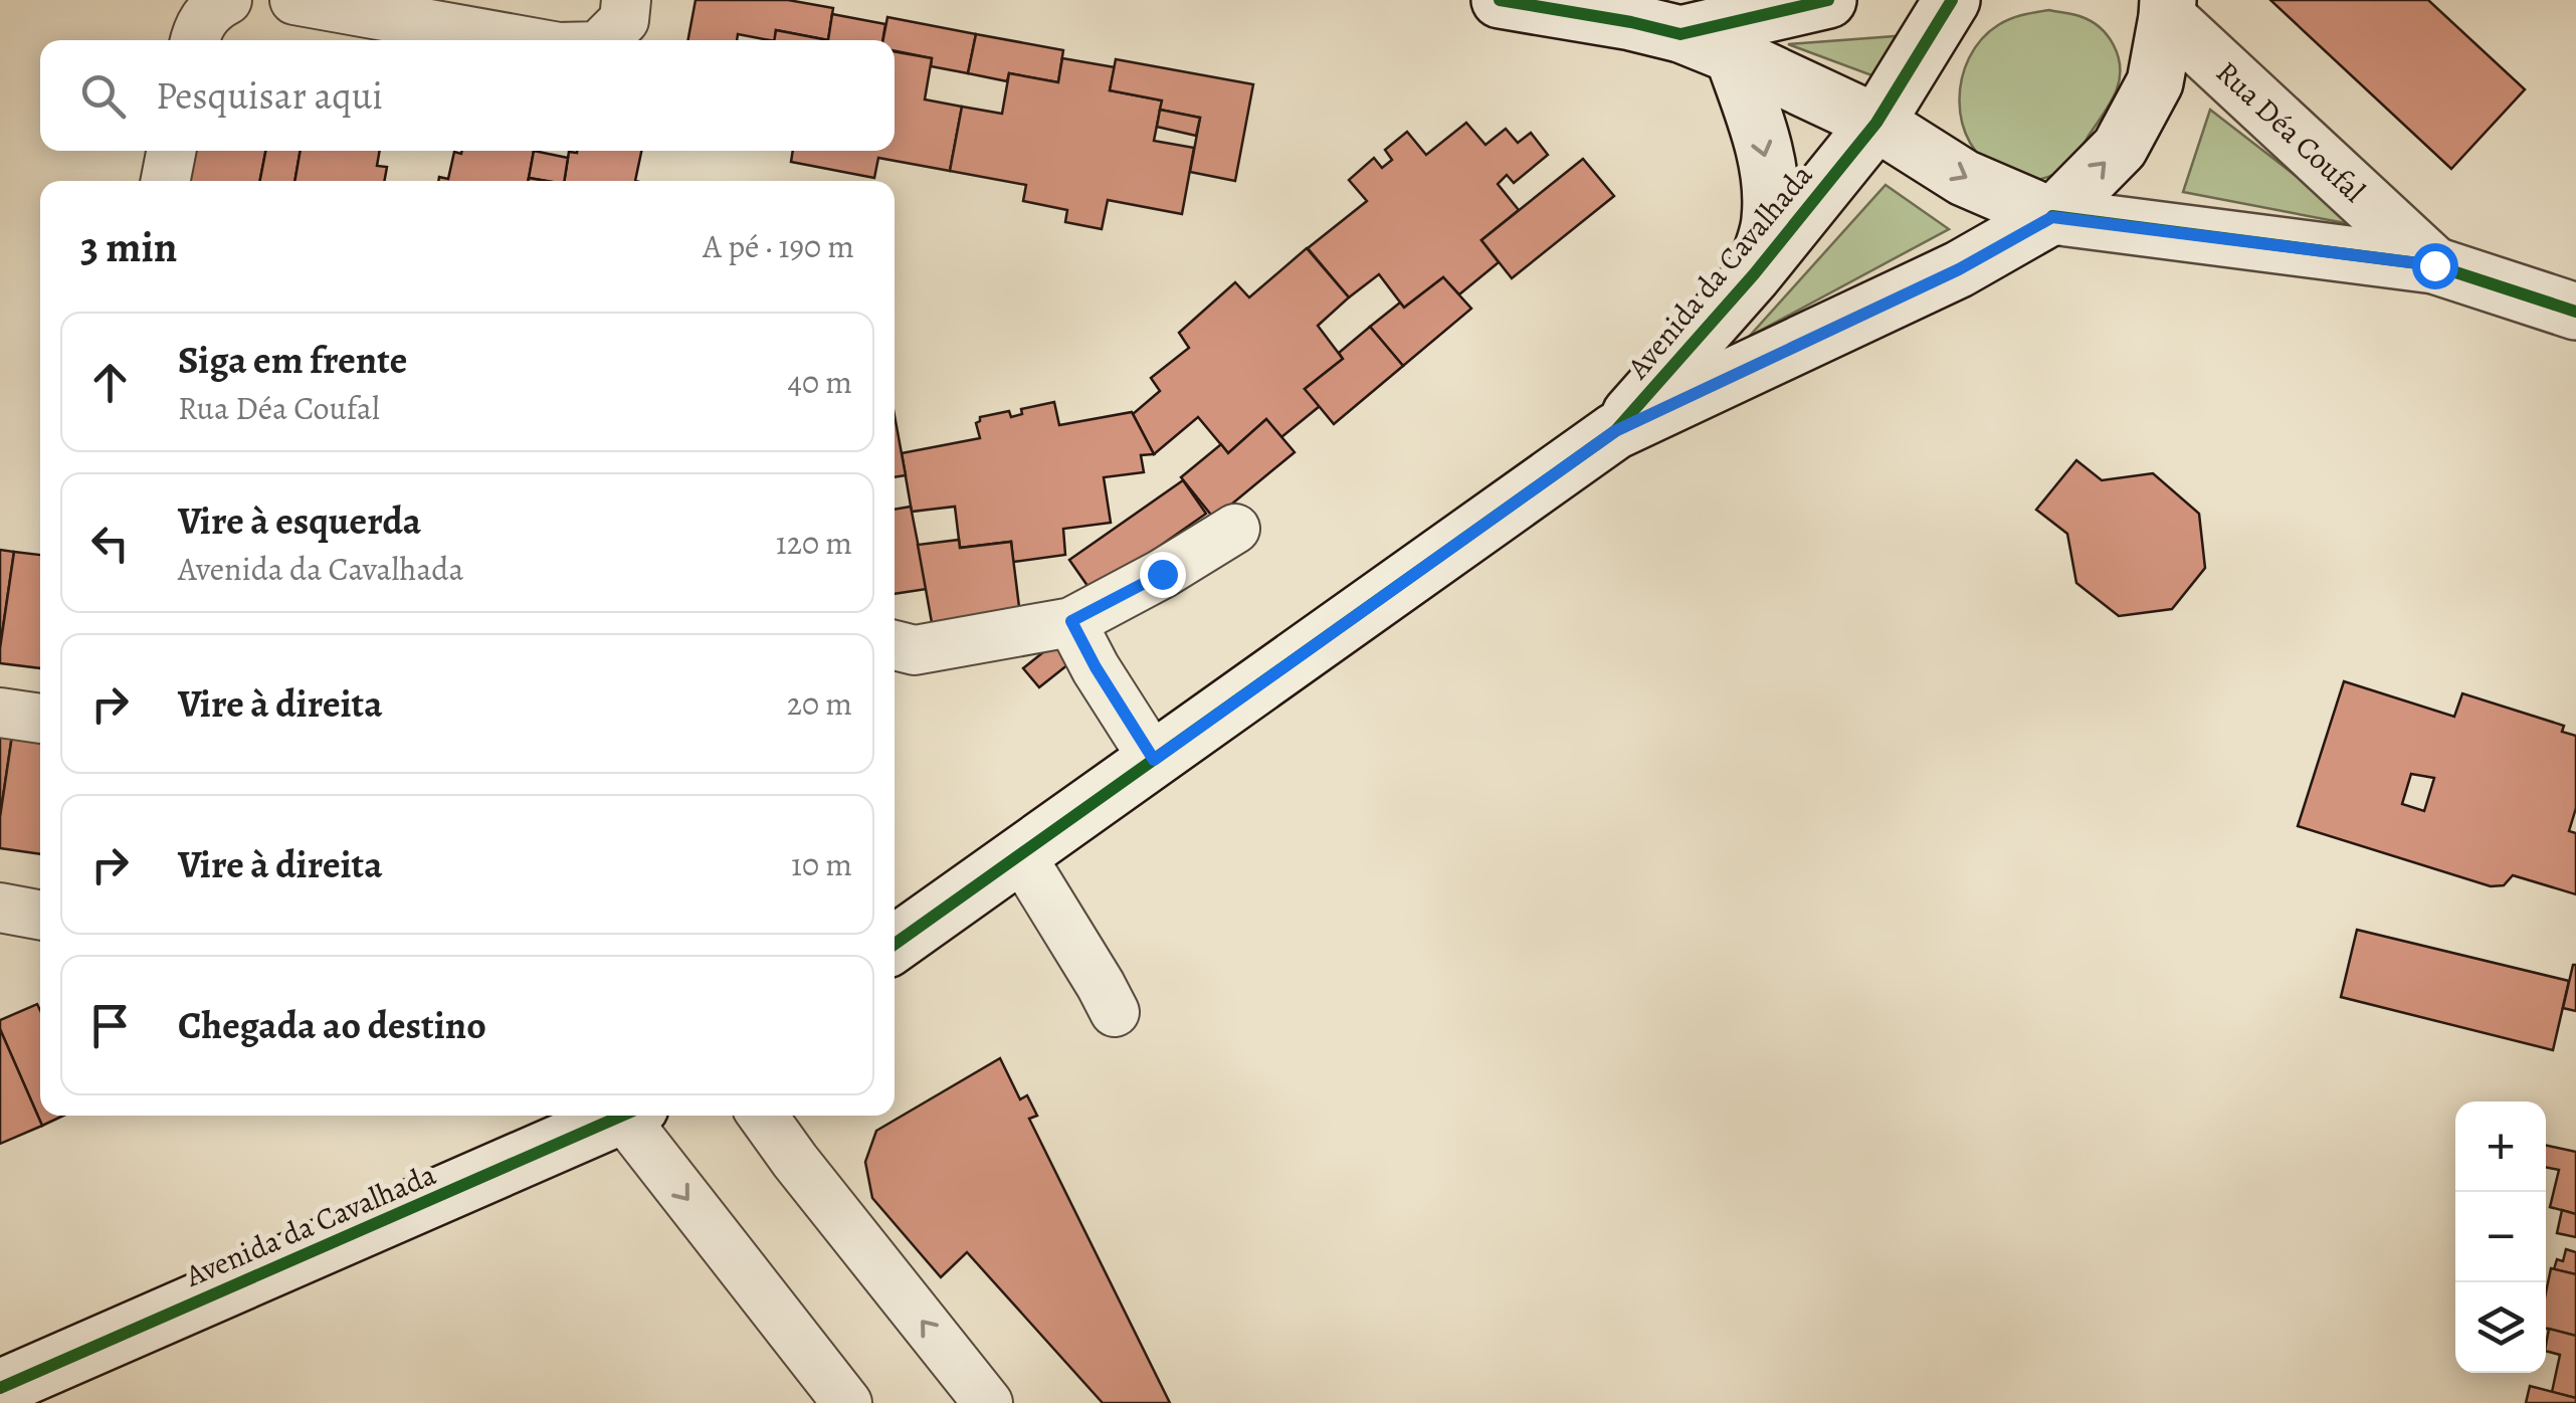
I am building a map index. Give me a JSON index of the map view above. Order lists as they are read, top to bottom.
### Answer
{
  "streets": {
    "main road": ["Rua Déa Coufal", "Avenida da Cavalhada"]
  },
  "crossings": [
    ["Rua Déa Coufal", "Avenida da Cavalhada"]
  ],
  "page": {
    "search": "Pesquisar aqui",
    "heading": ["3 min", "A pé · 190 m"],
    "list": [
      ["Siga em frente", "Rua Déa Coufal", "40 m"],
      ["Vire à esquerda", "Avenida da Cavalhada", "120 m"],
      ["Vire à direita", "20 m"],
      ["Vire à direita", "10 m"],
      "Chegada ao destino"
    ],
    "map_buttons": ["+", "−"]
  }
}
